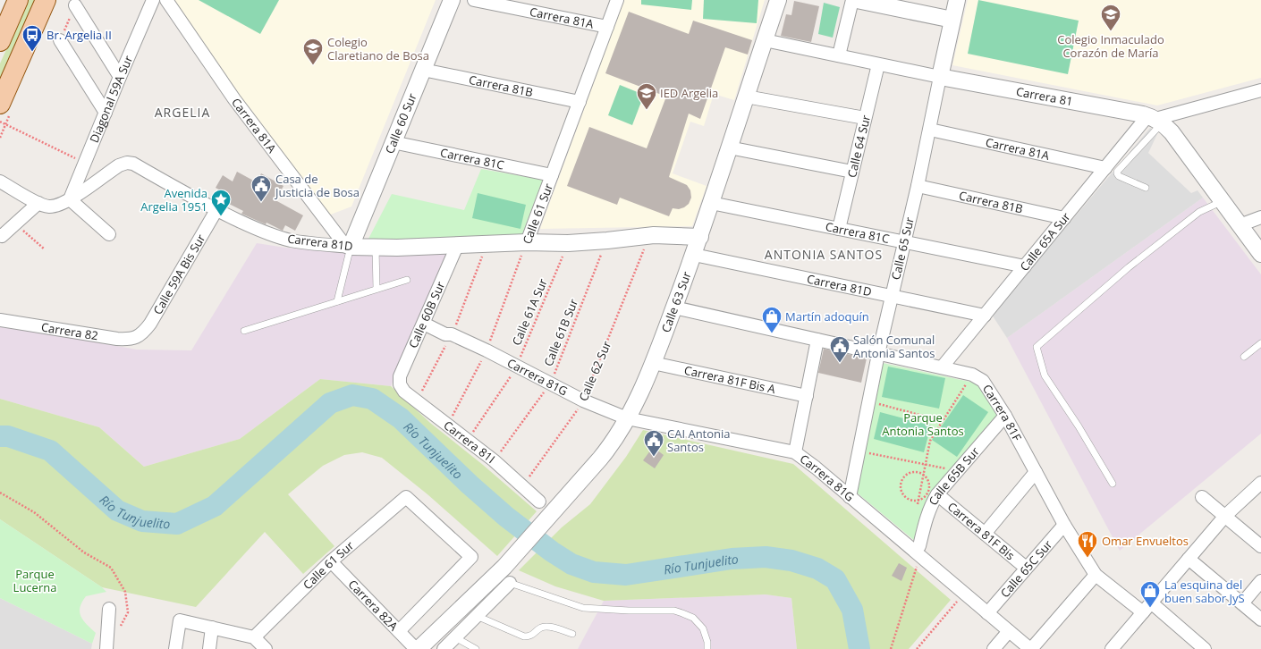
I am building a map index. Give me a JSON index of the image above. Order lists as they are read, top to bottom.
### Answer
{
  "streets": {
    "street": [
      "Carrera 81A",
      "Carrera 81B",
      "Carrera 81",
      "Diagonal 59A Sur",
      "Calle 60 Sur",
      "Calle 64 Sur",
      "Carrera 81C",
      "Calle 61 Sur",
      "Carrera 81D",
      "Calle 65A Sur",
      "Calle 65 Sur",
      "Calle 59A Bis Sur",
      "Calle 63 Sur",
      "Calle 60B Sur",
      "Carrera 82",
      "Carrera 81G",
      "Carrera 81F Bis A",
      "Carrera 81F",
      "Carrera 81I",
      "Calle 65B Sur",
      "Carrera 81F Bis",
      "Calle 65C Sur",
      "Carrera 82A"
    ],
    "path": ["Calle 61A Sur", "Calle 61B Sur", "Calle 62 Sur"]
  },
  "crossings": [
    ["Carrera 81A", "Calle 60 Sur"],
    ["Carrera 81A", "Calle 61 Sur"],
    ["Carrera 81A", "Carrera 81D"],
    ["Carrera 81A", "Calle 65A Sur"],
    ["Carrera 81A", "Calle 65 Sur"],
    ["Carrera 81B", "Calle 60 Sur"],
    ["Carrera 81B", "Calle 61 Sur"],
    ["Carrera 81B", "Calle 65A Sur"],
    ["Carrera 81B", "Calle 65 Sur"],
    ["Carrera 81", "Calle 64 Sur"],
    ["Carrera 81", "Calle 65A Sur"],
    ["Carrera 81", "Calle 65 Sur"],
    ["Carrera 81", "Calle 63 Sur"],
    ["Diagonal 59A Sur", "Carrera 81D"],
    ["Calle 60 Sur", "Carrera 81C"],
    ["Calle 60 Sur", "Carrera 81D"],
    ["Calle 64 Sur", "Carrera 81C"],
    ["Carrera 81C", "Calle 61 Sur"],
    ["Carrera 81C", "Calle 65A Sur"],
    ["Carrera 81C", "Calle 65 Sur"],
    ["Carrera 81C", "Calle 63 Sur"],
    ["Calle 61 Sur", "Carrera 81D"],
    ["Calle 61 Sur", "Carrera 81G"],
    ["Calle 61 Sur", "Carrera 81I"],
    ["Calle 61 Sur", "Carrera 82A"],
    ["Carrera 81D", "Calle 65A Sur"],
    ["Carrera 81D", "Calle 65 Sur"],
    ["Carrera 81D", "Calle 59A Bis Sur"],
    ["Carrera 81D", "Calle 63 Sur"],
    ["Carrera 81D", "Calle 61A Sur"],
    ["Carrera 81D", "Calle 60B Sur"],
    ["Carrera 81D", "Calle 61B Sur"],
    ["Carrera 81D", "Calle 62 Sur"],
    ["Calle 65A Sur", "Carrera 81F"],
    ["Calle 65 Sur", "Carrera 81G"],
    ["Calle 65 Sur", "Carrera 81F"],
    ["Calle 59A Bis Sur", "Carrera 82"],
    ["Calle 63 Sur", "Carrera 81G"],
    ["Calle 63 Sur", "Carrera 81F Bis A"],
    ["Calle 63 Sur", "Carrera 81F"],
    ["Calle 61A Sur", "Carrera 81G"],
    ["Calle 61A Sur", "Carrera 81I"],
    ["Calle 60B Sur", "Carrera 81G"],
    ["Calle 60B Sur", "Carrera 81I"],
    ["Calle 61B Sur", "Carrera 81G"],
    ["Calle 61B Sur", "Carrera 81I"],
    ["Calle 62 Sur", "Carrera 81G"],
    ["Calle 62 Sur", "Carrera 81I"],
    ["Carrera 81G", "Calle 65B Sur"],
    ["Carrera 81G", "Calle 65C Sur"],
    ["Carrera 81F", "Calle 65B Sur"],
    ["Carrera 81F", "Calle 65C Sur"],
    ["Calle 65B Sur", "Carrera 81F Bis"],
    ["Carrera 81F Bis", "Calle 65C Sur"]
  ],
  "districts": ["ARGELIA", "ANTONIA SANTOS"],
  "water": ["Río Tunjuelito"],
  "parks": ["Parque Antonia Santos", "Parque Lucerna"],
  "places": {
    "school or university": ["Colegio Inmaculado Corazón de María", "Colegio Claretiano de Bosa", "IED Argelia"],
    "bus stop": ["Br. Argelia II"],
    "public building": ["Casa de Justicia de Bosa", "Salón Comunal Antonia Santos", "CAI Antonia Santos"],
    "place": ["Avenida Argelia 1951"],
    "shop": ["Martín adoquín", "La esquina del buen sabor JyS"],
    "restaurant": ["Omar Envueltos"]
  }
}
